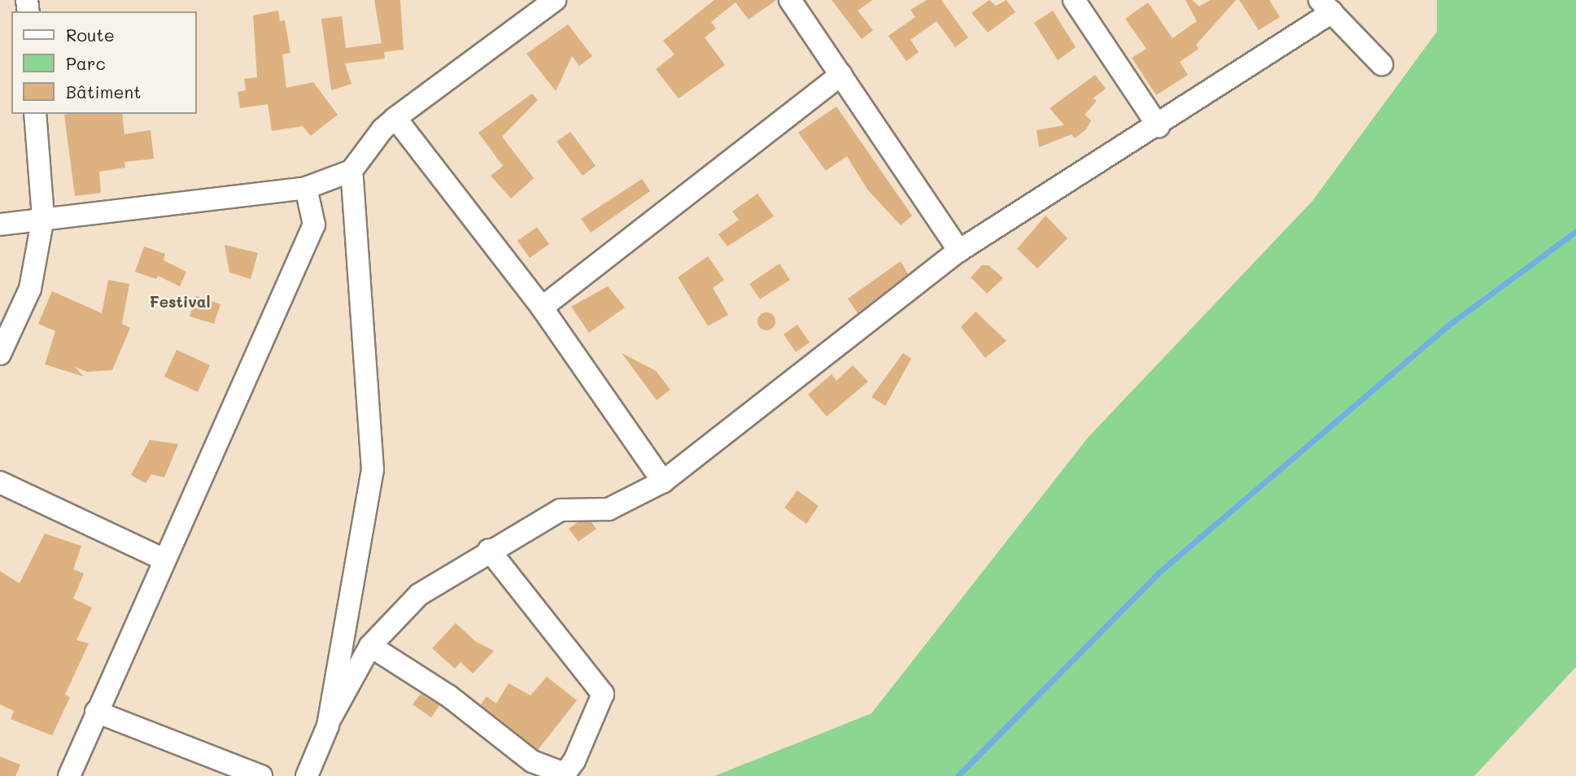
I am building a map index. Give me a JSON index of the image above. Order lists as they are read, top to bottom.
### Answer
{
  "districts": ["Festival"],
  "legend": ["Route", "Parc", "Bâtiment"]
}
